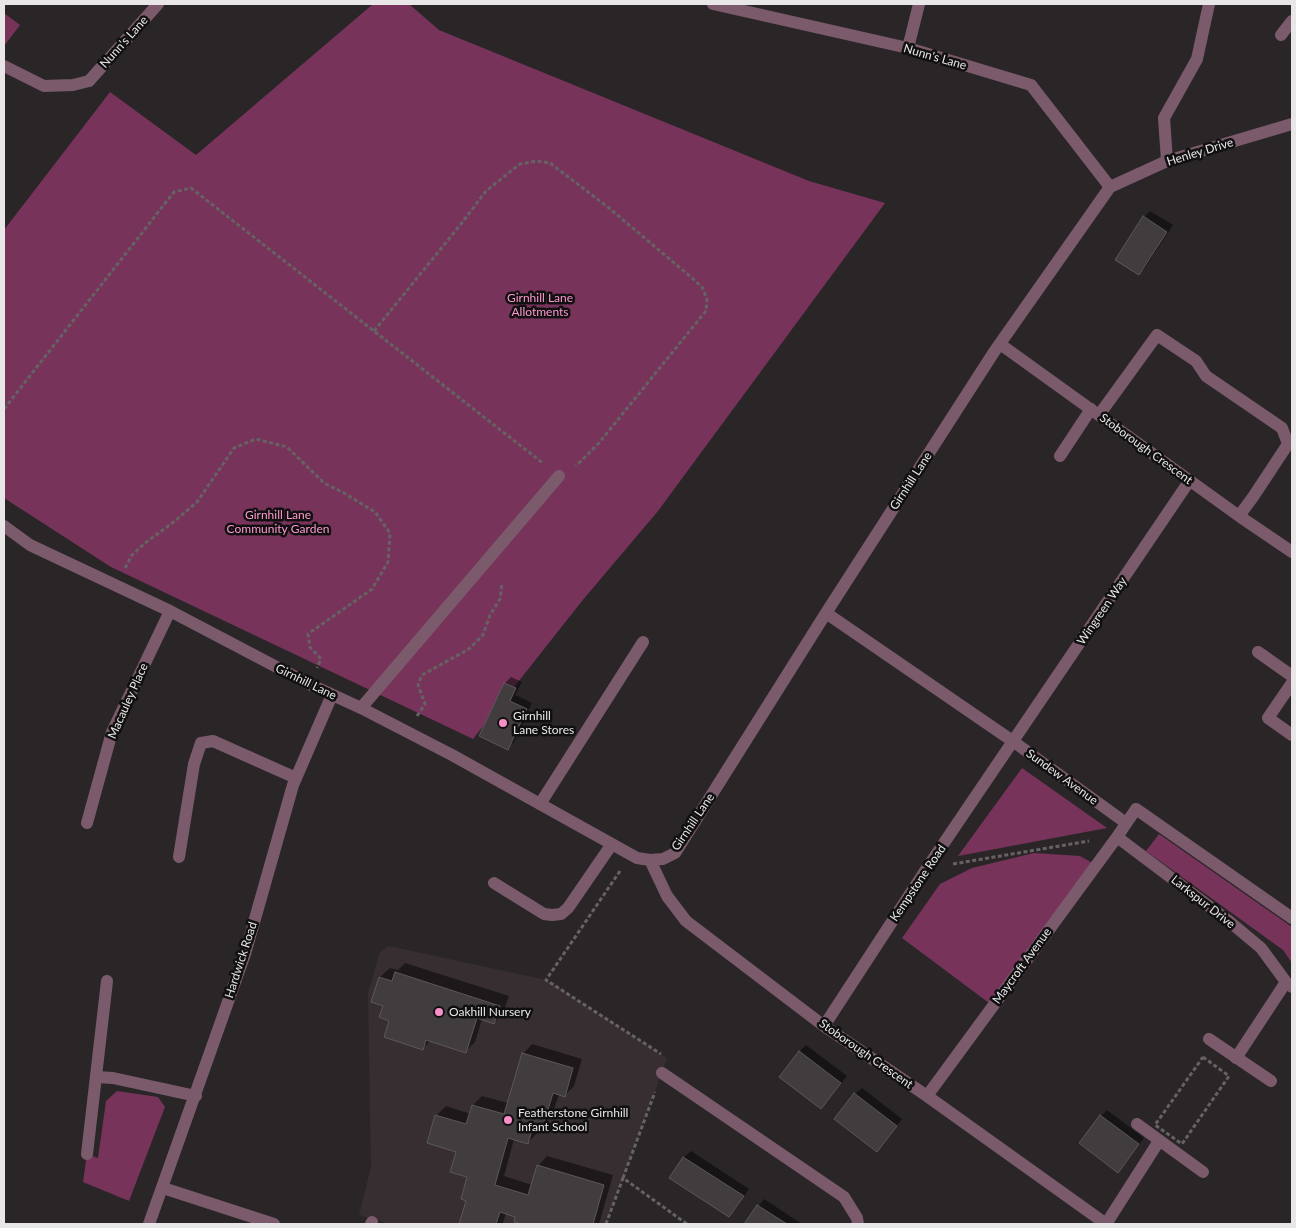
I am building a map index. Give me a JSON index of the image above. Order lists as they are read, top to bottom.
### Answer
{
  "streets": {
    "street": [
      "Nunn's Lane",
      "Henley Drive",
      "Stoborough Crescent",
      "Girnhill Lane",
      "Wingreen Way",
      "Macauley Place",
      "Sundew Avenue",
      "Kempstone Road",
      "Larkspur Drive",
      "Hardwick Road",
      "Maycroft Avenue"
    ]
  },
  "crossings": [
    ["Nunn's Lane", "Henley Drive"],
    ["Nunn's Lane", "Girnhill Lane"],
    ["Henley Drive", "Girnhill Lane"],
    ["Stoborough Crescent", "Girnhill Lane"],
    ["Stoborough Crescent", "Wingreen Way"],
    ["Stoborough Crescent", "Kempstone Road"],
    ["Stoborough Crescent", "Maycroft Avenue"],
    ["Girnhill Lane", "Macauley Place"],
    ["Girnhill Lane", "Sundew Avenue"],
    ["Girnhill Lane", "Hardwick Road"],
    ["Wingreen Way", "Sundew Avenue"],
    ["Wingreen Way", "Kempstone Road"],
    ["Sundew Avenue", "Kempstone Road"],
    ["Larkspur Drive", "Maycroft Avenue"]
  ],
  "parks": ["Girnhill Lane Allotments", "Girnhill Lane Community Garden"],
  "places": ["Girnhill Lane Stores", "Oakhill Nursery", "Featherstone Girnhill Infant School"]
}
